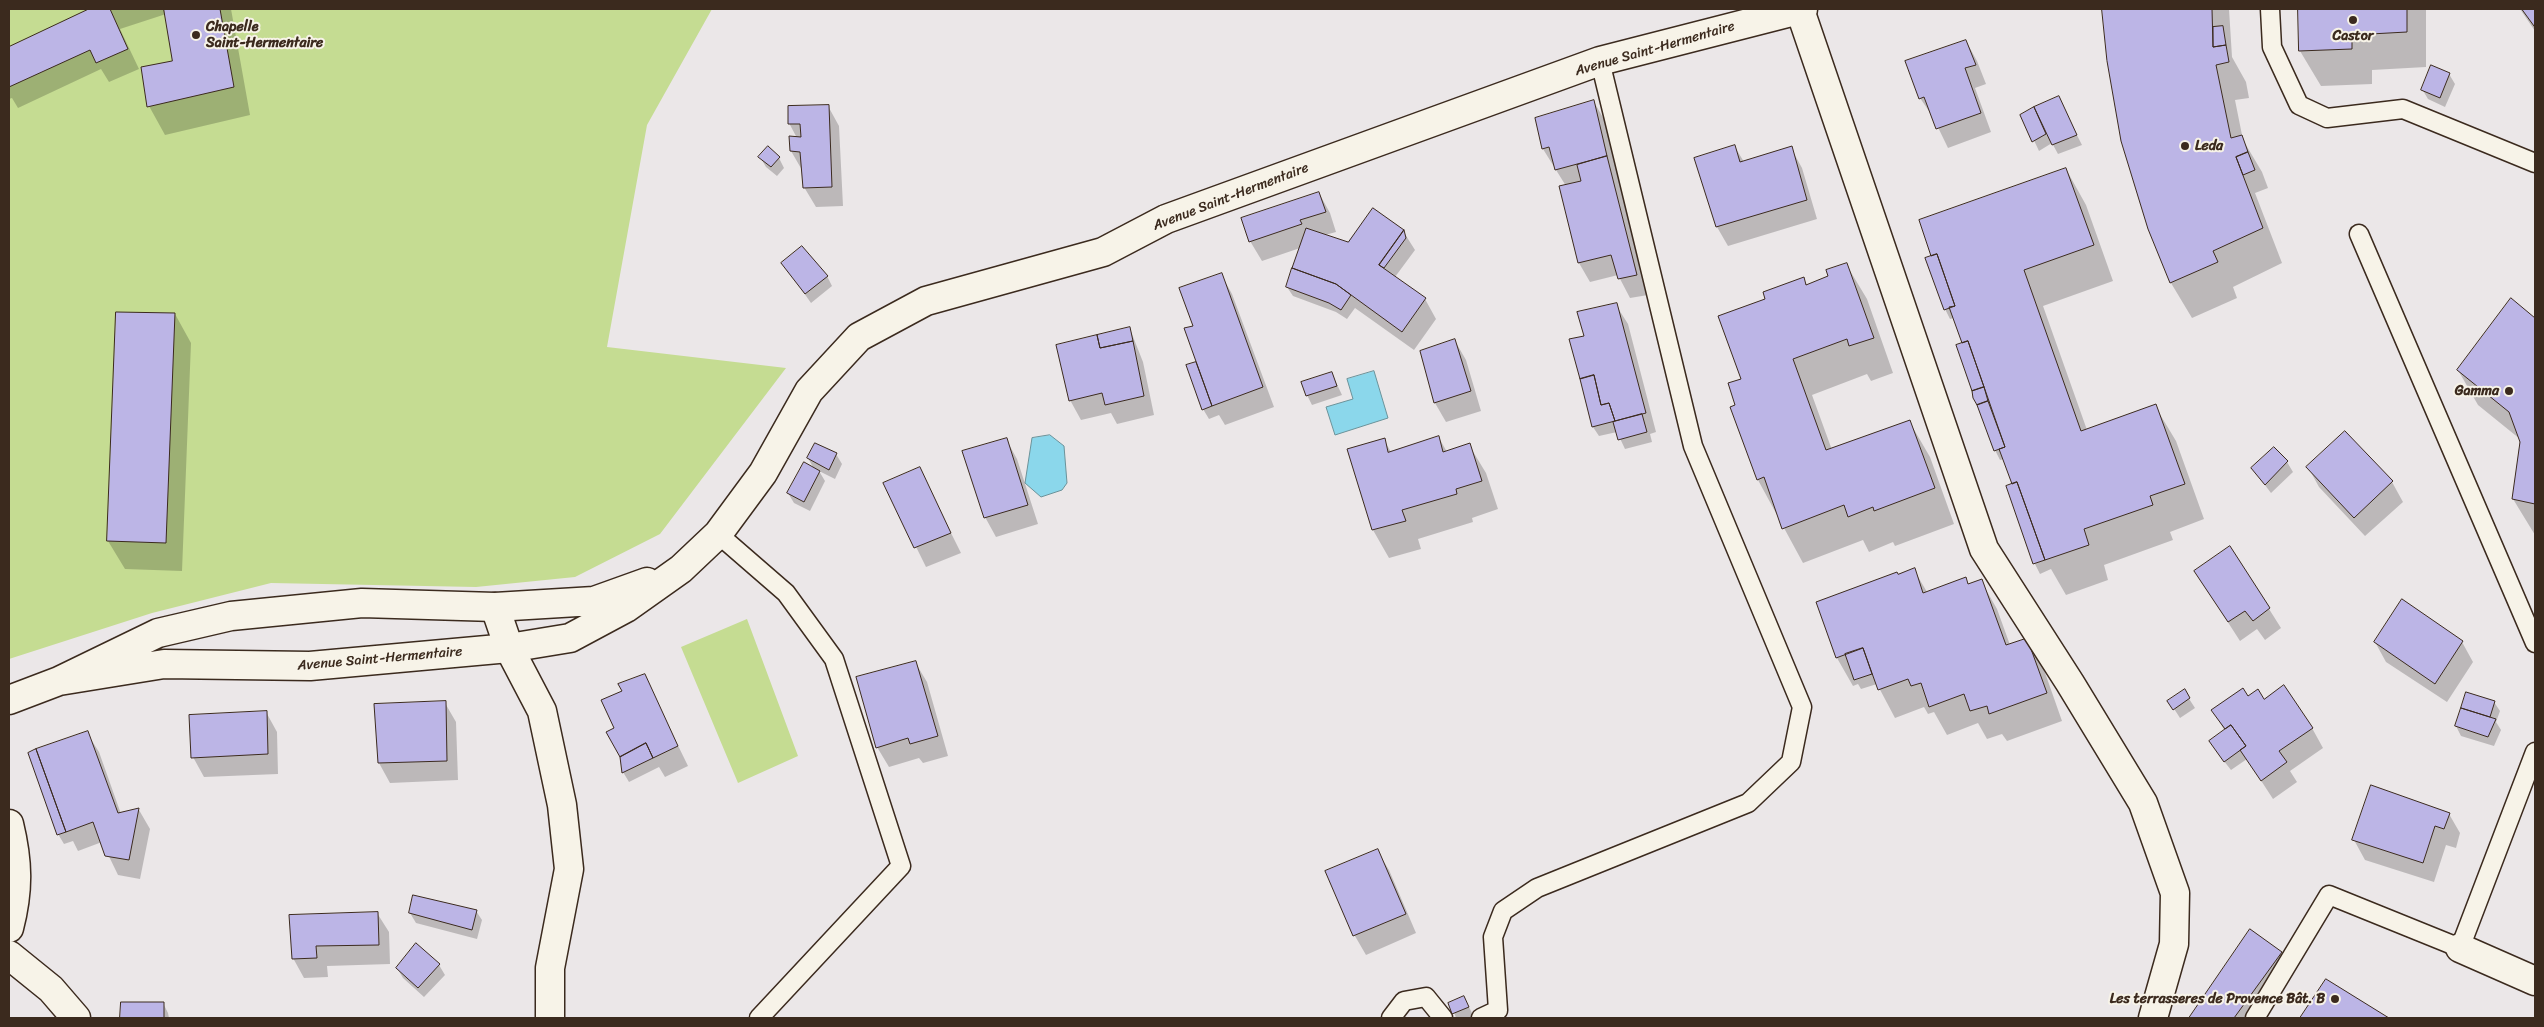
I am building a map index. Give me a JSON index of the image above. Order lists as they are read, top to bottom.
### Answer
{
  "streets": {
    "street": ["Avenue Saint-Hermentaire"]
  },
  "places": [
    "Castor",
    "Chapelle Saint-Hermentaire",
    "Leda",
    "Gamma",
    "Les terrasseres de Provence Bât. B"
  ]
}
